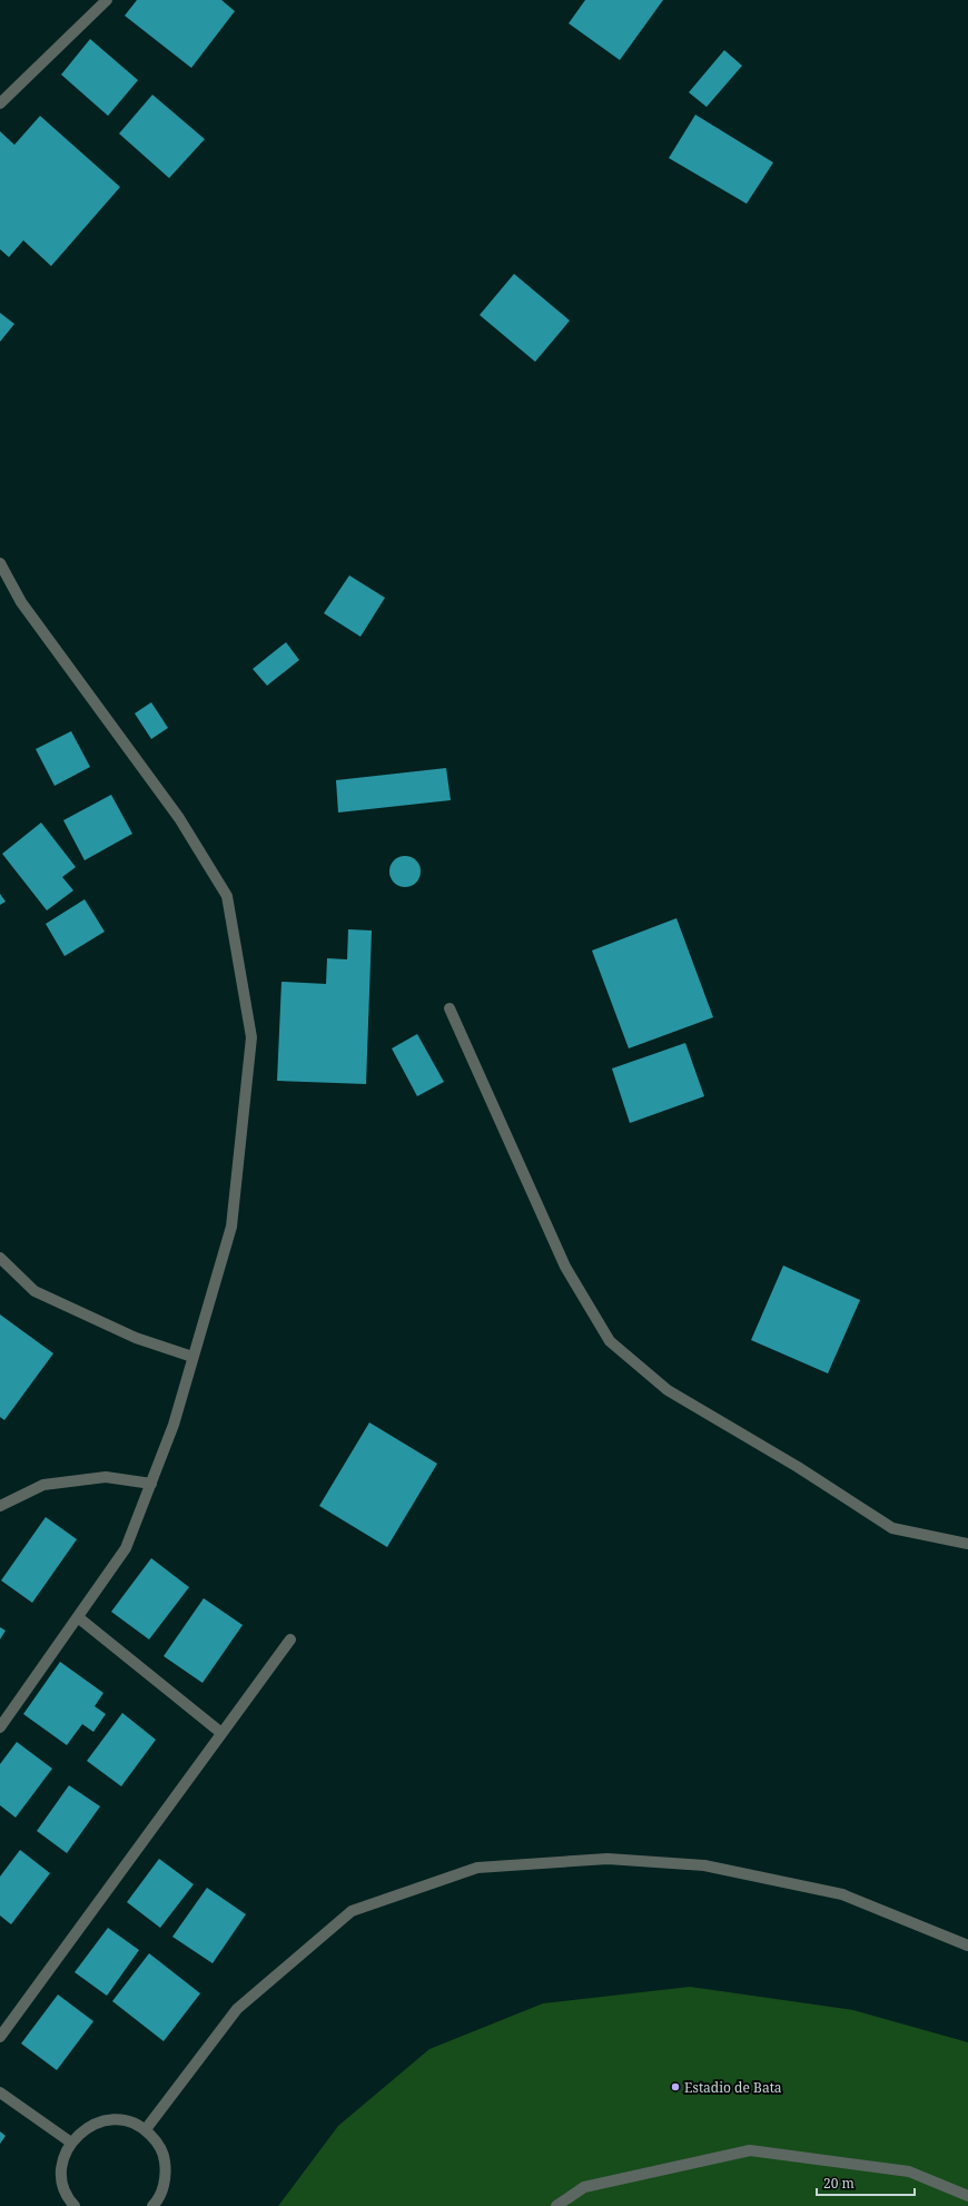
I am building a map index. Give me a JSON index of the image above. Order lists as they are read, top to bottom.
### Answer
{
  "places": ["Estadio de Bata"],
  "scale_bar": "20 m"
}
